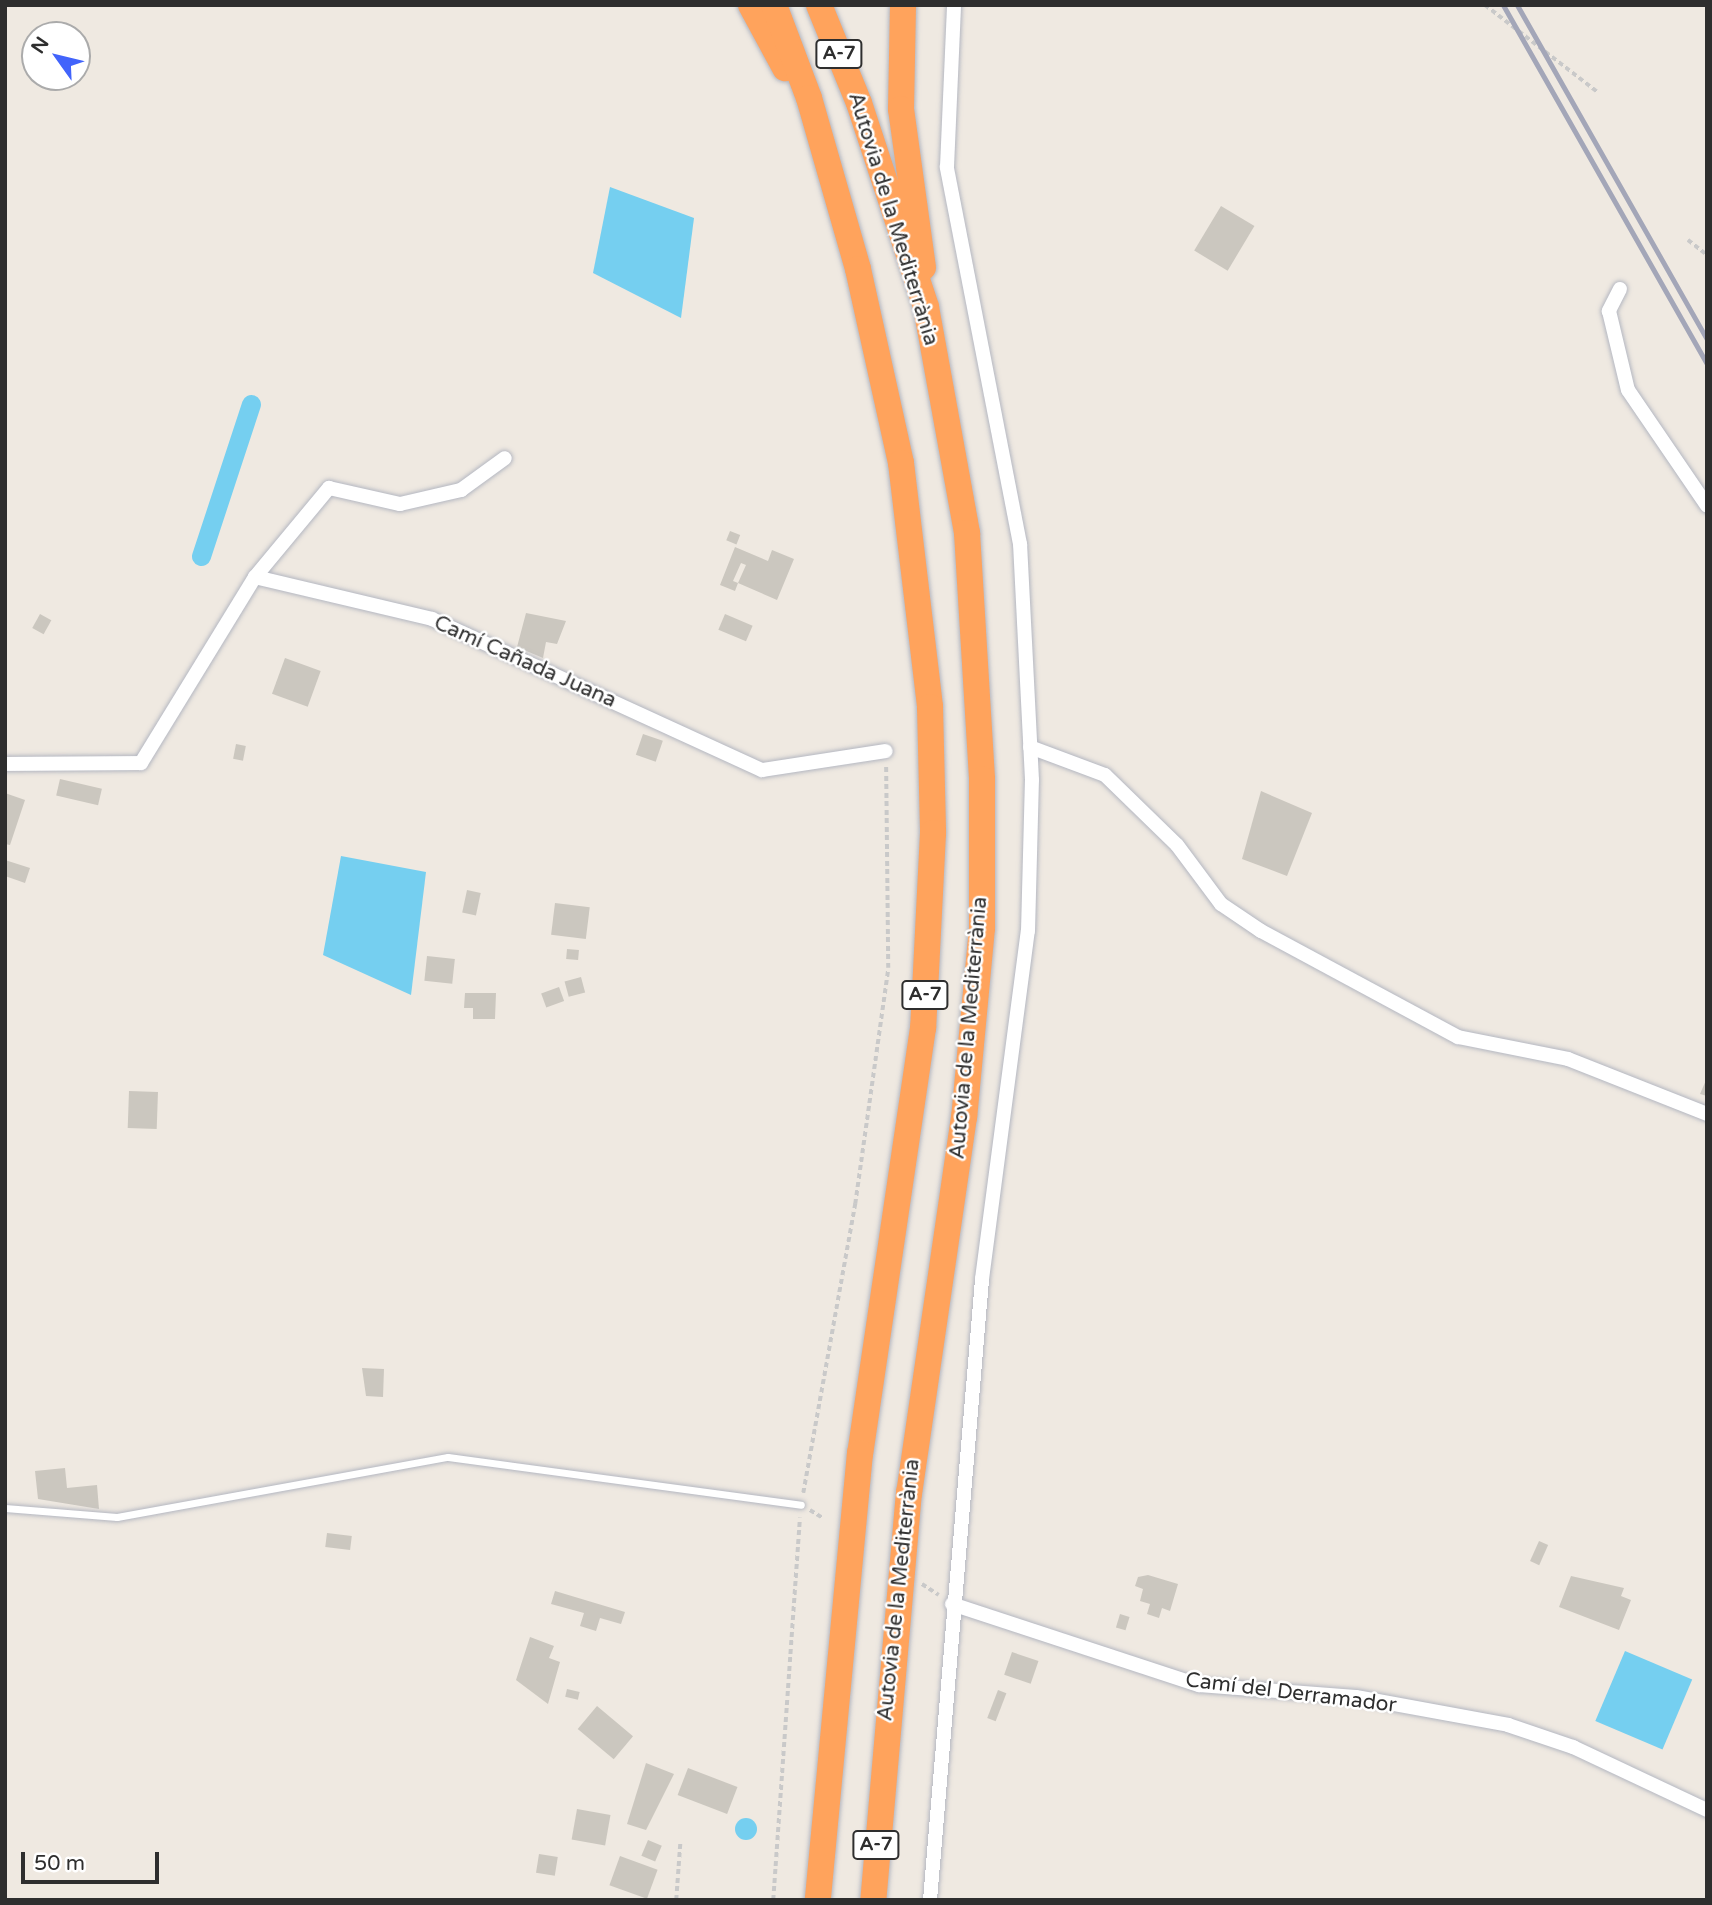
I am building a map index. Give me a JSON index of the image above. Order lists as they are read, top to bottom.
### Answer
{
  "streets": {
    "highway": ["A-7", "Autovia de la Mediterrània"],
    "street": ["Camí Cañada Juana", "Camí del Derramador"]
  },
  "scale_bar": "50 m",
  "north": "top left"
}
